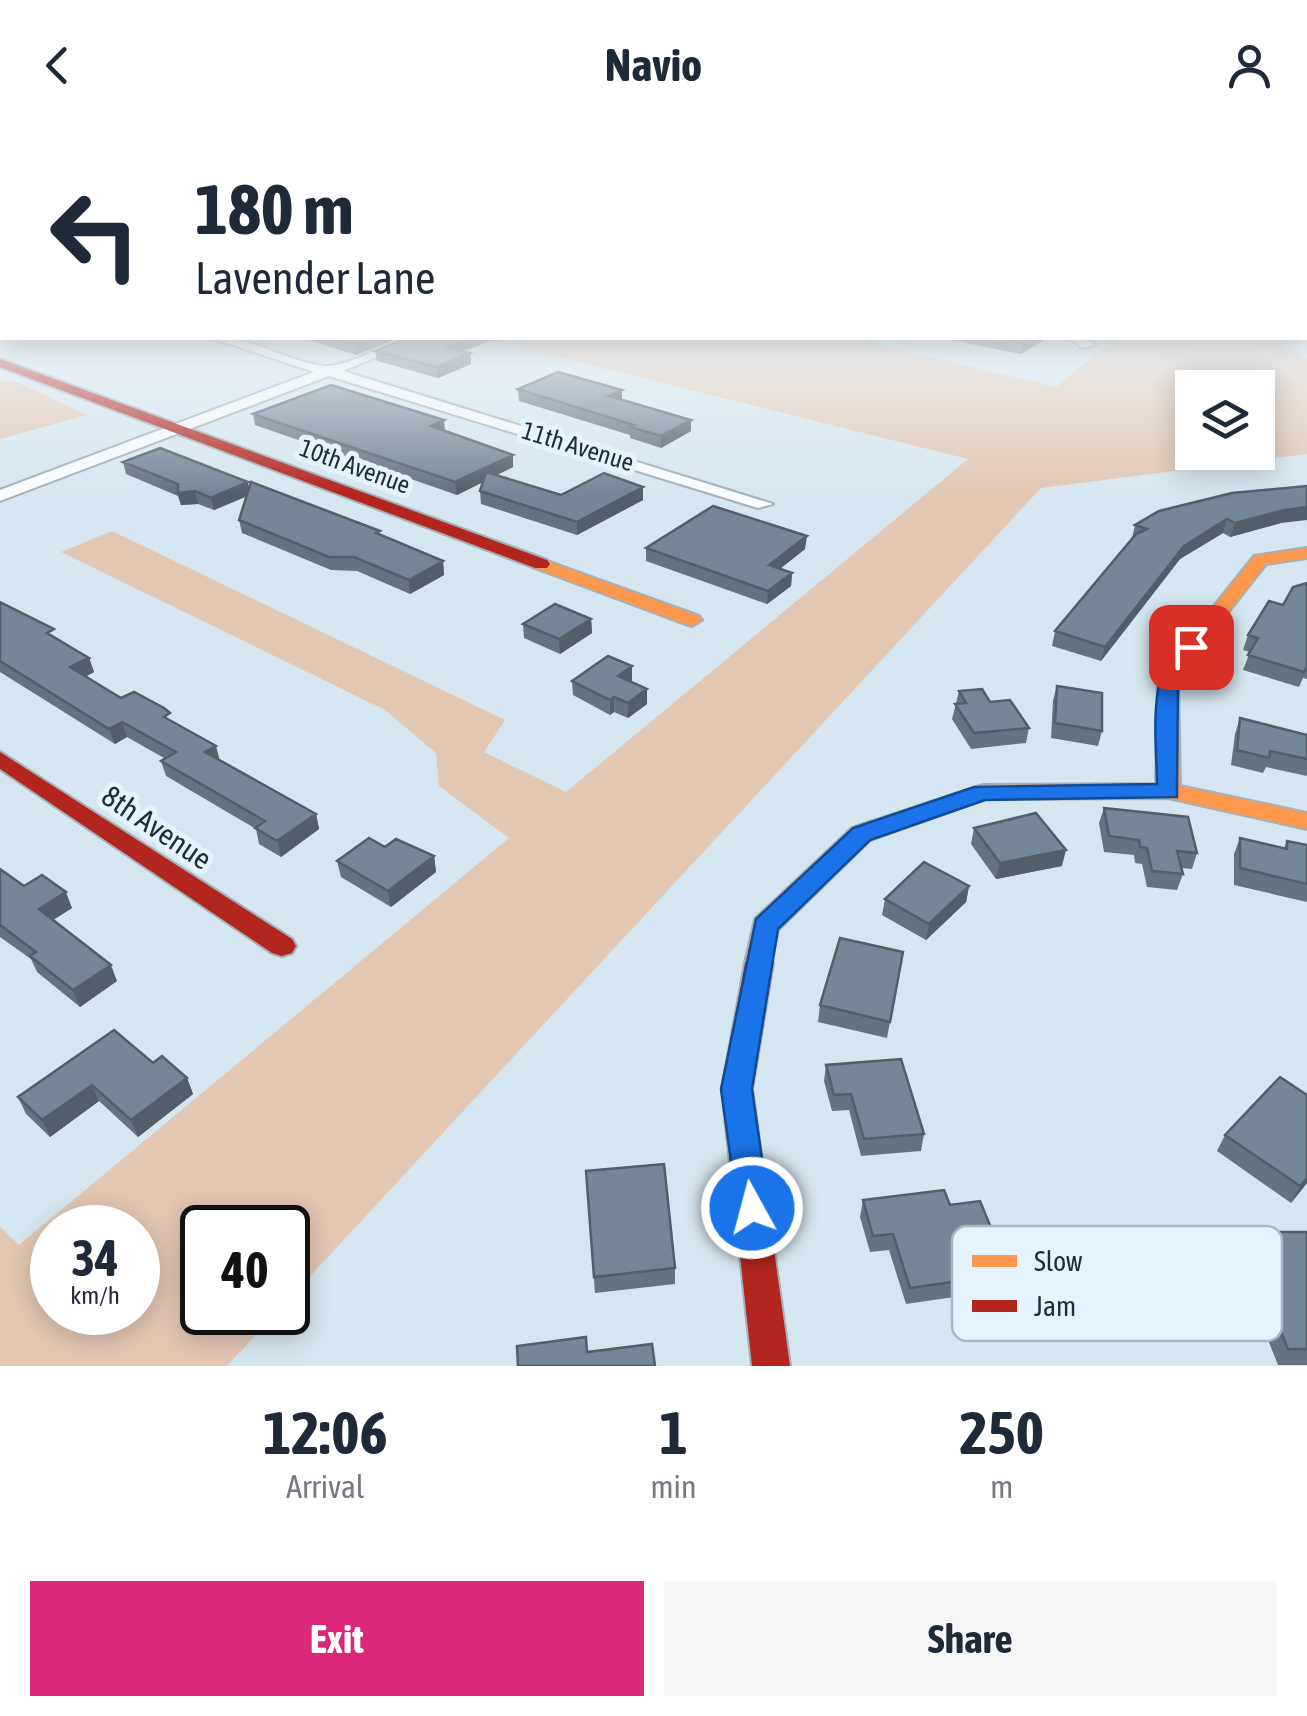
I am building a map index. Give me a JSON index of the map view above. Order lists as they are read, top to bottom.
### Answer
{
  "streets": {
    "street": ["11th Avenue", "10th Avenue", "8th Avenue"]
  },
  "legend": ["Slow", "Jam"],
  "page": {
    "header": "Navio",
    "turn": ["180 m", "Lavender Lane"],
    "speed": "34 km/h",
    "limit": "40",
    "eta": [
      "12:06",
      "Arrival",
      "1",
      "min",
      "250",
      "m"
    ],
    "buttons": ["Exit", "Share"]
  }
}
